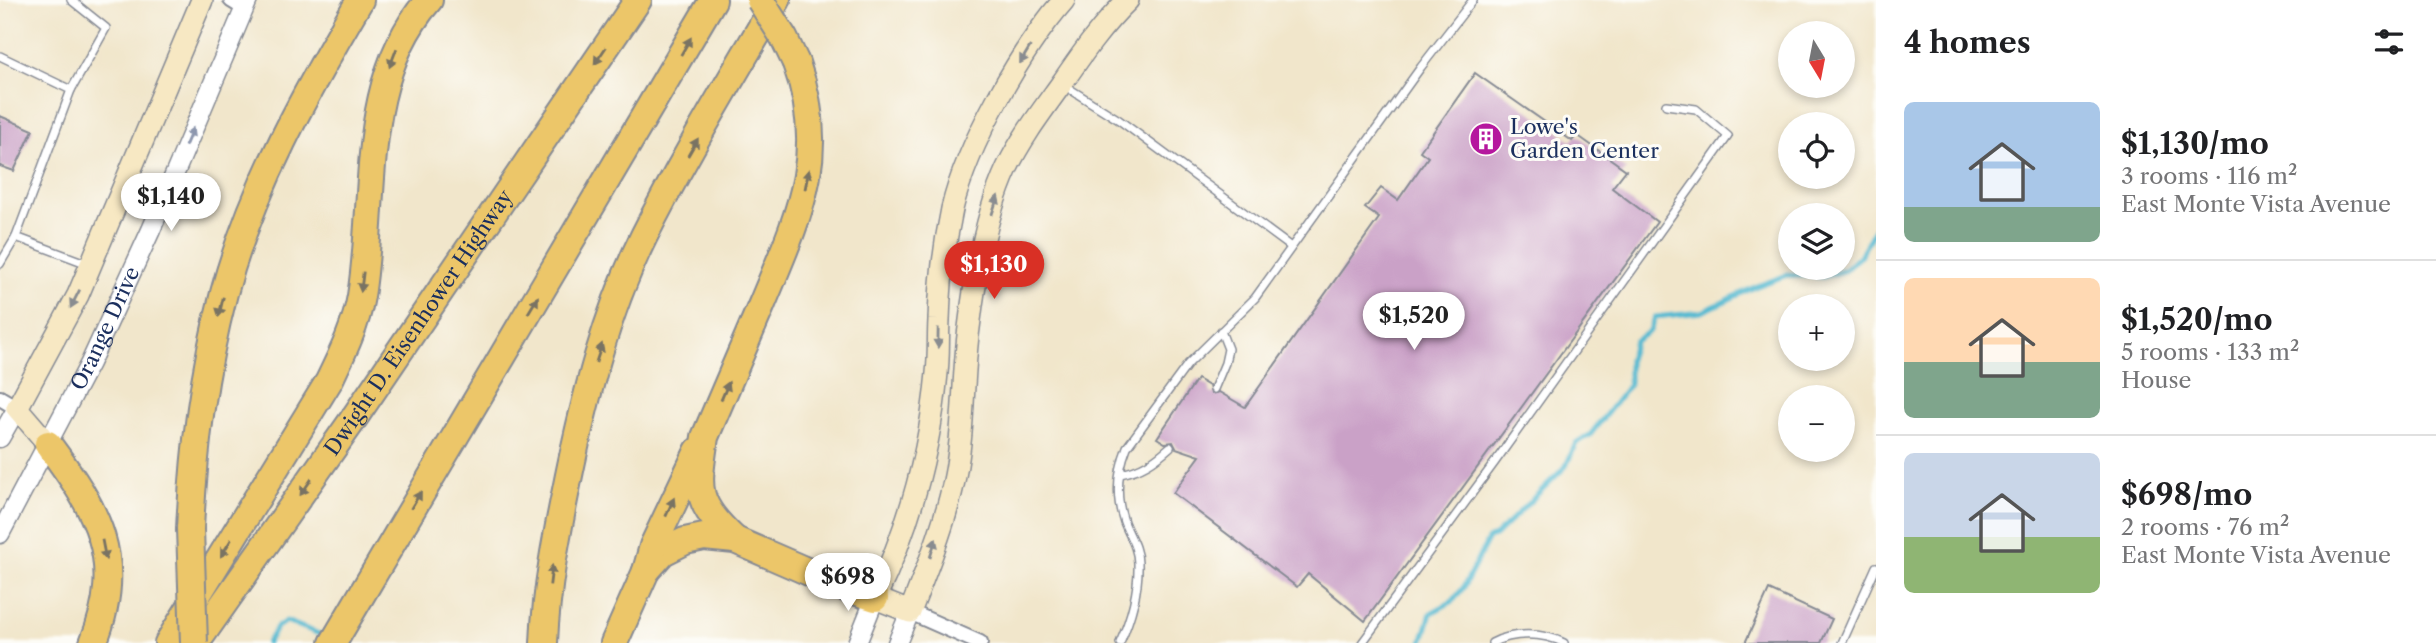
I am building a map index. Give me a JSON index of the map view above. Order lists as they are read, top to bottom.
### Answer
{
  "streets": {
    "highway": ["Dwight D. Eisenhower Highway"],
    "main road": ["Orange Drive"]
  },
  "places": {
    "building": ["Lowe's Garden Center"]
  },
  "north": "bottom",
  "page": {
    "heading": "4 homes",
    "map_buttons": ["+", "−"],
    "list": [
      {
        "name": "$1,130/mo",
        "note": "3 rooms · 116 m² · East Monte Vista Avenue"
      },
      {
        "name": "$1,520/mo",
        "note": "5 rooms · 133 m² · House"
      },
      {
        "name": "$698/mo",
        "note": "2 rooms · 76 m² · East Monte Vista Avenue"
      }
    ],
    "price": [
      "$1,140",
      "$1,130",
      "$1,520",
      "$698"
    ]
  }
}
